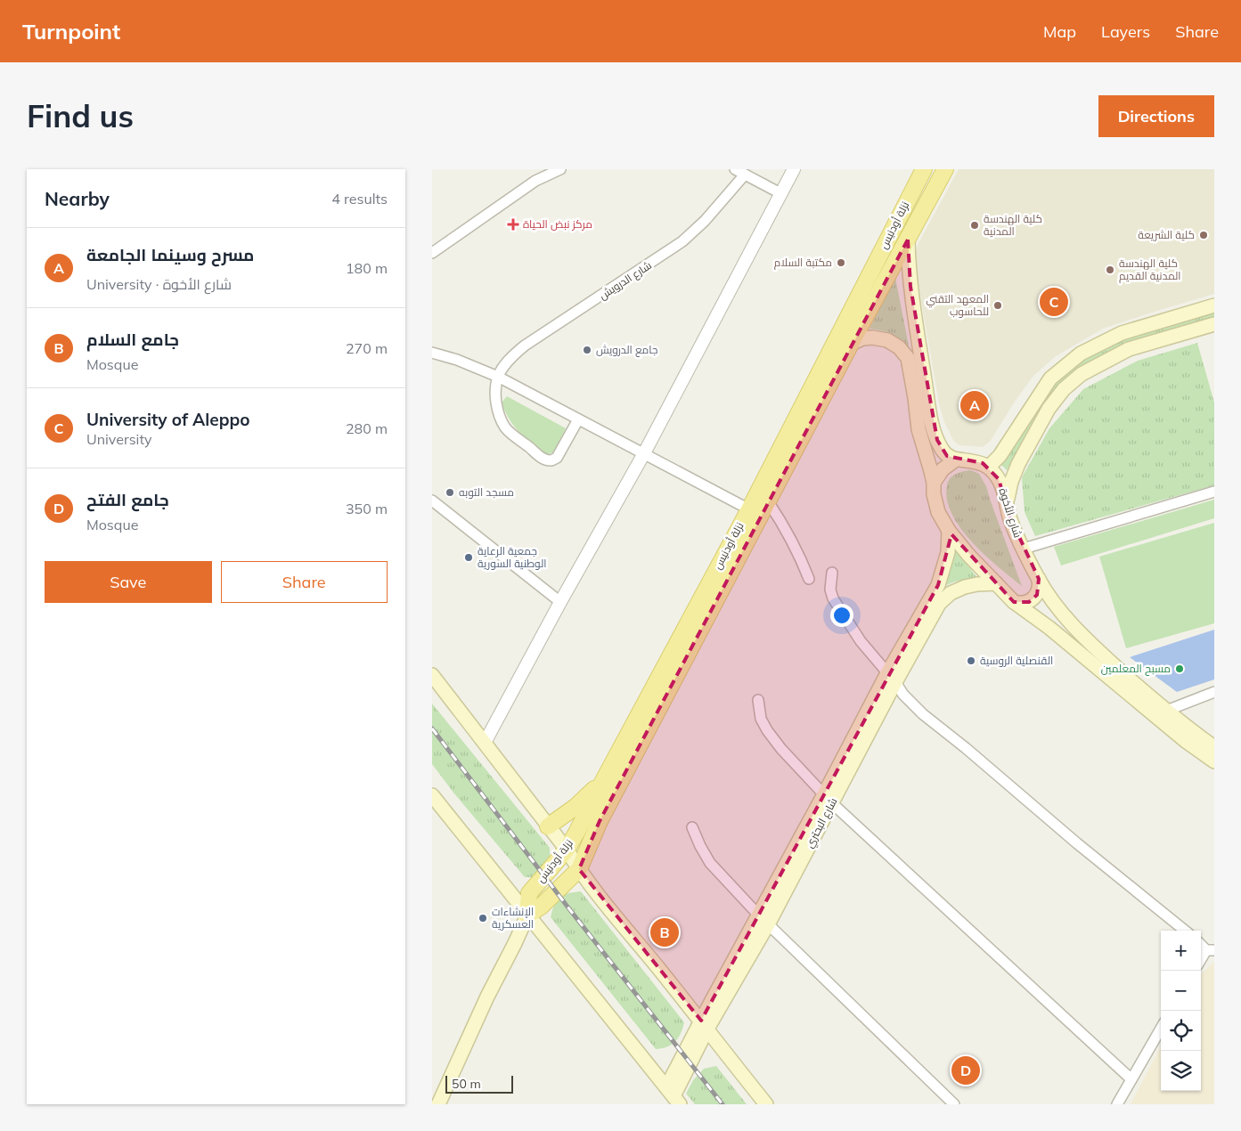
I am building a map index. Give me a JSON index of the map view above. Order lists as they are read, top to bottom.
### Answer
{
  "streets": {
    "main road": ["نزلة أودنيس", "شارع الأخوة"],
    "street": ["شارع الدرويش"]
  },
  "places": {
    "health": ["مركز نبض الحياة"],
    "other": [
      "كلية الهندسة المدنية",
      "كلية الشريعة",
      "مكتبة السلام",
      "كلية الهندسة المدنية القديم",
      "المعهد التقني للحاسوب",
      "جامع الدرويش",
      "مسجد التوبه",
      "جمعية الرعاية الوطنية السورية",
      "القنصلية الروسية",
      "مسبح المعلمين",
      "الإنشاءات العسكرية"
    ]
  },
  "scale_bar": "50 m",
  "page": {
    "header": "Turnpoint",
    "nav": ["Map", "Layers", "Share"],
    "buttons": [
      "Directions",
      ["Save", "Share"]
    ],
    "title": "Find us",
    "heading": ["Nearby", "4 results"],
    "list": [
      {
        "mark": "A",
        "name": "مسرح وسينما الجامعة",
        "note": "University · شارع الأخوة",
        "value": "180 m"
      },
      {
        "mark": "B",
        "name": "جامع السلام",
        "note": "Mosque",
        "value": "270 m"
      },
      {
        "mark": "C",
        "name": "University of Aleppo",
        "note": "University",
        "value": "280 m"
      },
      {
        "mark": "D",
        "name": "جامع الفتح",
        "note": "Mosque",
        "value": "350 m"
      }
    ],
    "pins": [
      "C",
      "A",
      "B",
      "D"
    ],
    "map_buttons": ["+", "−"],
    "scale": "50 m"
  }
}
